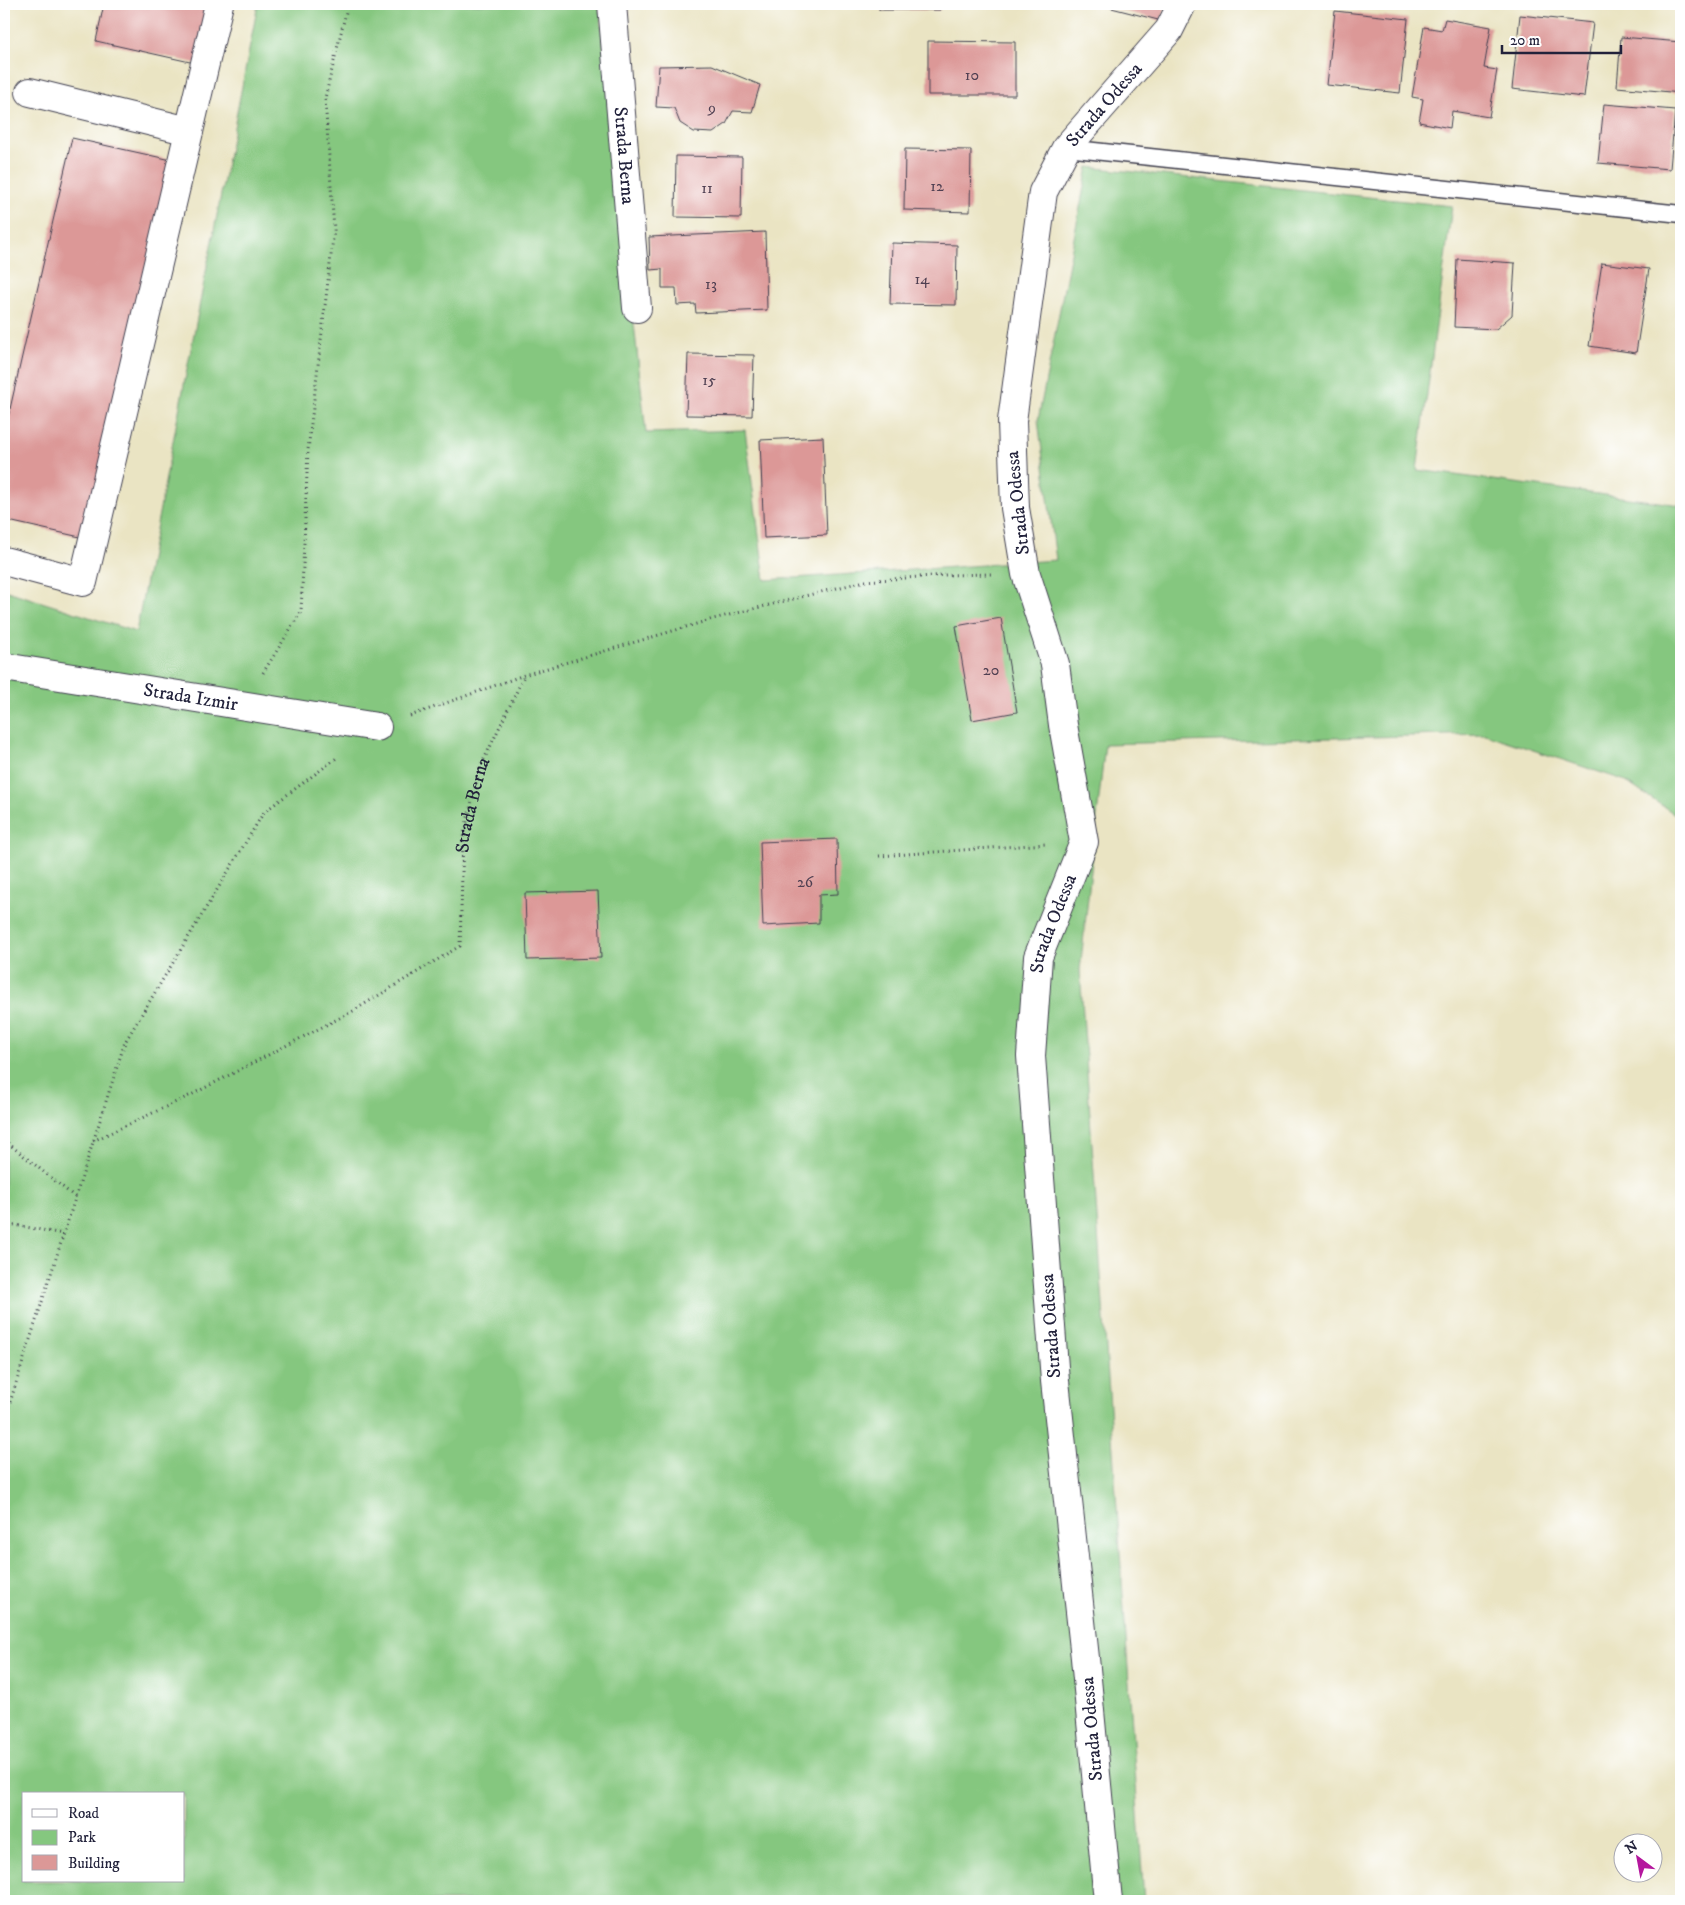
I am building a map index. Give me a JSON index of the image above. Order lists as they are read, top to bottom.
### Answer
{
  "streets": {
    "street": ["Strada Odessa", "Strada Berna", "Strada Izmir"]
  },
  "house_numbers": [
    "10",
    "9",
    "12",
    "11",
    "14",
    "13",
    "15",
    "20",
    "26"
  ],
  "legend": ["Road", "Park", "Building"],
  "scale_bar": "20 m",
  "north": "top left"
}
